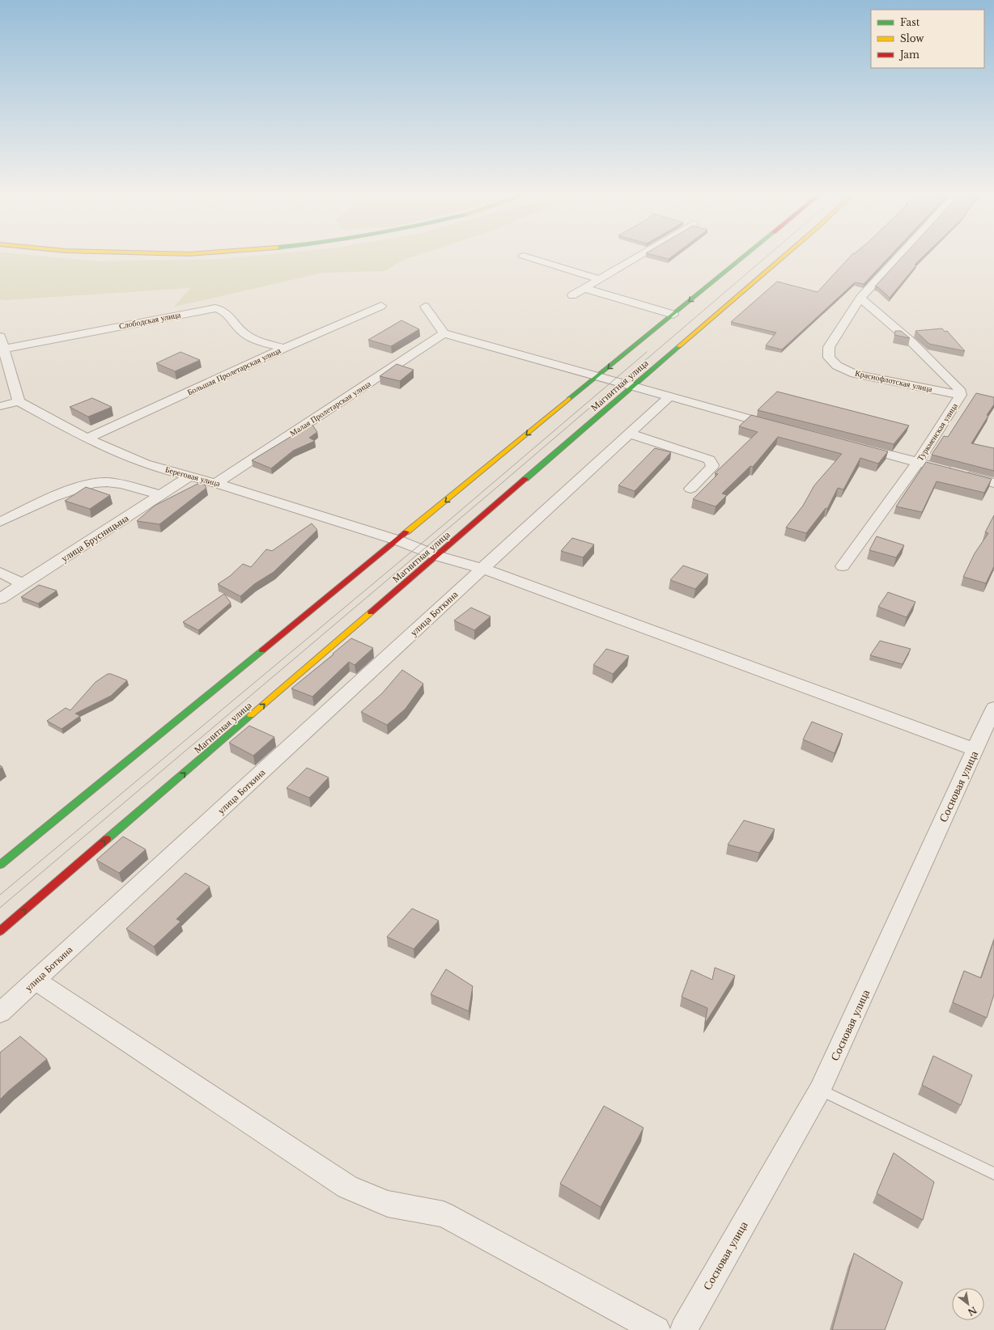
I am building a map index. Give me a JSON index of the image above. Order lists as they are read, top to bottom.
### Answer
{
  "streets": {
    "main road": ["Магнитная улица"],
    "street": [
      "Слободская улица",
      "Большая Пролетарская улица",
      "Краснофлотская улица",
      "Малая Пролетарская улица",
      "Туркменская улица",
      "Береговая улица",
      "улица Брусницына",
      "улица Боткина",
      "Сосновая улица"
    ]
  },
  "crossings": [
    ["Слободская улица", "Большая Пролетарская улица"],
    ["Большая Пролетарская улица", "Береговая улица"],
    ["Краснофлотская улица", "Туркменская улица"],
    ["Магнитная улица", "Береговая улица"],
    ["Малая Пролетарская улица", "Береговая улица"],
    ["Береговая улица", "улица Брусницына"],
    ["Береговая улица", "улица Боткина"],
    ["Береговая улица", "Сосновая улица"]
  ],
  "legend": ["Fast", "Slow", "Jam"],
  "north": "bottom right"
}
